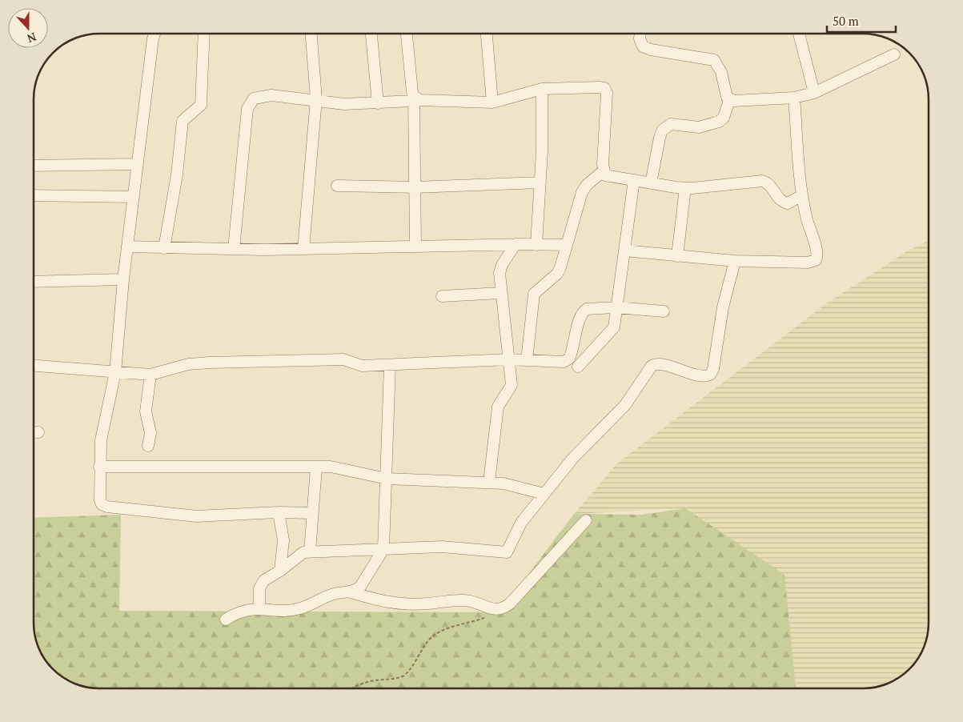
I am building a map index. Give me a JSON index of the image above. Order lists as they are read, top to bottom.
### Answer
{
  "scale_bar": "50 m",
  "north": "bottom"
}
